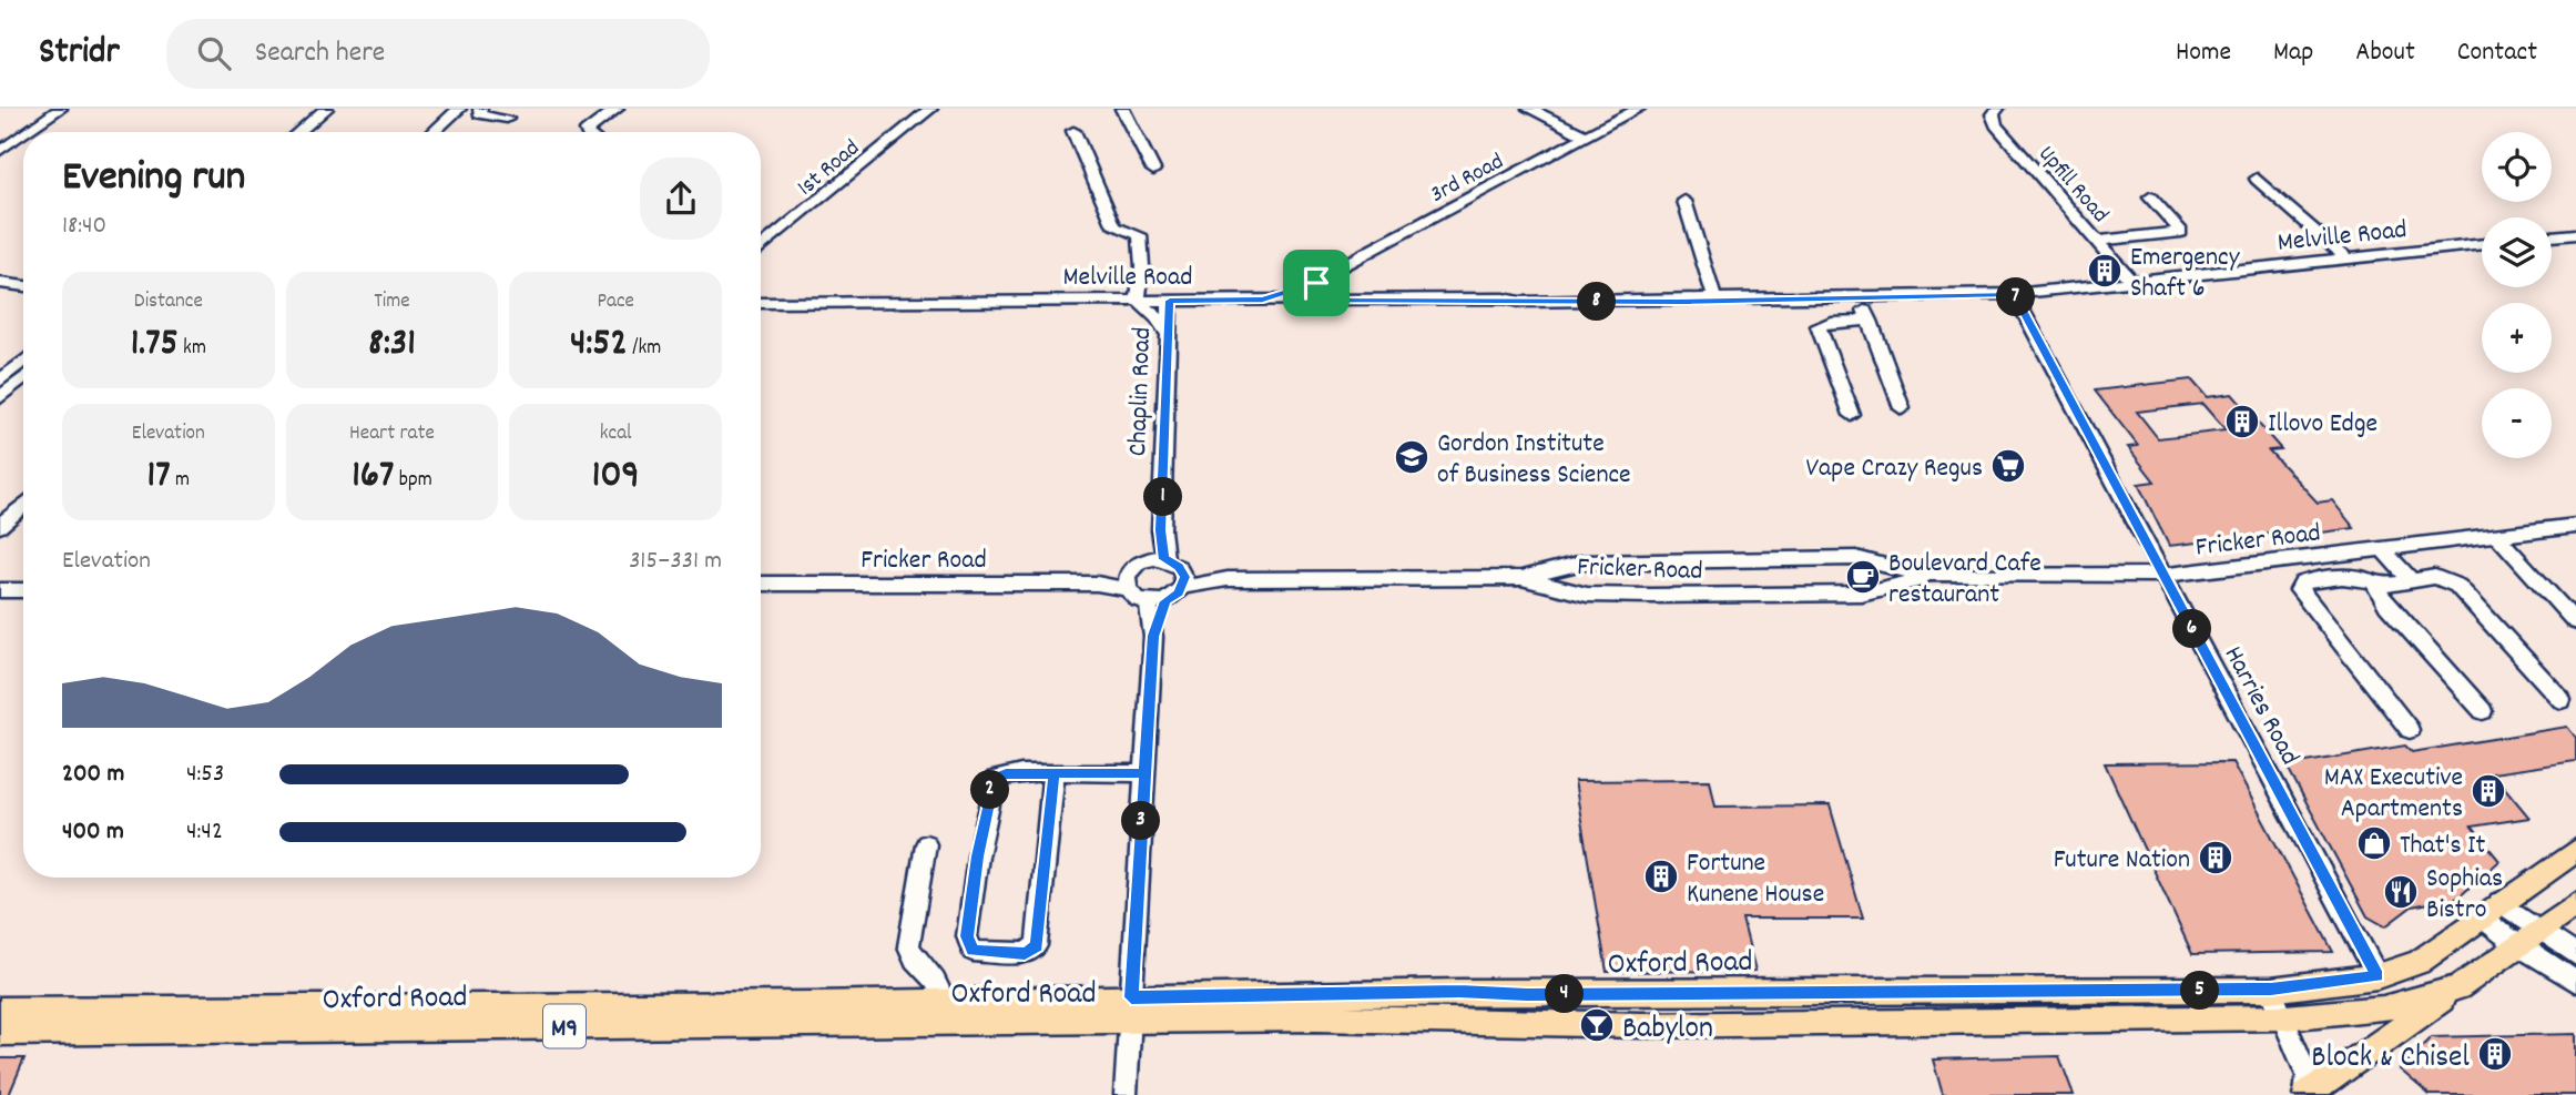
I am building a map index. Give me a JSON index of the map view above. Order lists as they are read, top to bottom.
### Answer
{
  "streets": {
    "main road": ["Oxford Road", "M9"],
    "street": [
      "1st Road",
      "3rd Road",
      "Upfill Road",
      "Melville Road",
      "Chaplin Road",
      "Fricker Road",
      "Harries Road"
    ]
  },
  "crossings": [
    ["3rd Road", "Melville Road"],
    ["Upfill Road", "Melville Road"],
    ["Melville Road", "Chaplin Road"],
    ["Melville Road", "Harries Road"],
    ["Fricker Road", "Harries Road"],
    ["Harries Road", "Oxford Road"],
    ["Oxford Road", "M9"]
  ],
  "places": {
    "building": [
      "Emergency Shaft 6",
      "Illovo Edge",
      "MAX Executive Apartments",
      "Future Nation",
      "Fortune Kunene House",
      "Block & Chisel"
    ],
    "school or university": ["Gordon Institute of Business Science"],
    "supermarket": ["Vape Crazy Regus"],
    "cafe": ["Boulevard Cafe restaurant"],
    "shop": ["That's It"],
    "restaurant": ["Sophias Bistro"],
    "bar": ["Babylon"]
  },
  "page": {
    "header": "Stridr",
    "search": "Search here",
    "nav": [
      "Home",
      "Map",
      "About",
      "Contact"
    ],
    "map_buttons": ["+", "−"],
    "heading": ["Evening run", "18:40"],
    "stats": [
      ["Distance", "1.75 km"],
      ["Time", "8:31"],
      ["Pace", "4:52 /km"],
      ["Elevation", "17 m"],
      ["Heart rate", "167 bpm"],
      ["kcal", "109"]
    ],
    "pins": [
      "7",
      "8",
      "1",
      "6",
      "2",
      "3",
      "5",
      "4"
    ],
    "chart": ["Elevation", "315–331 m"],
    "list": [
      {
        "name": "200 m",
        "note": "4:53"
      },
      {
        "name": "400 m",
        "note": "4:42"
      }
    ]
  }
}
